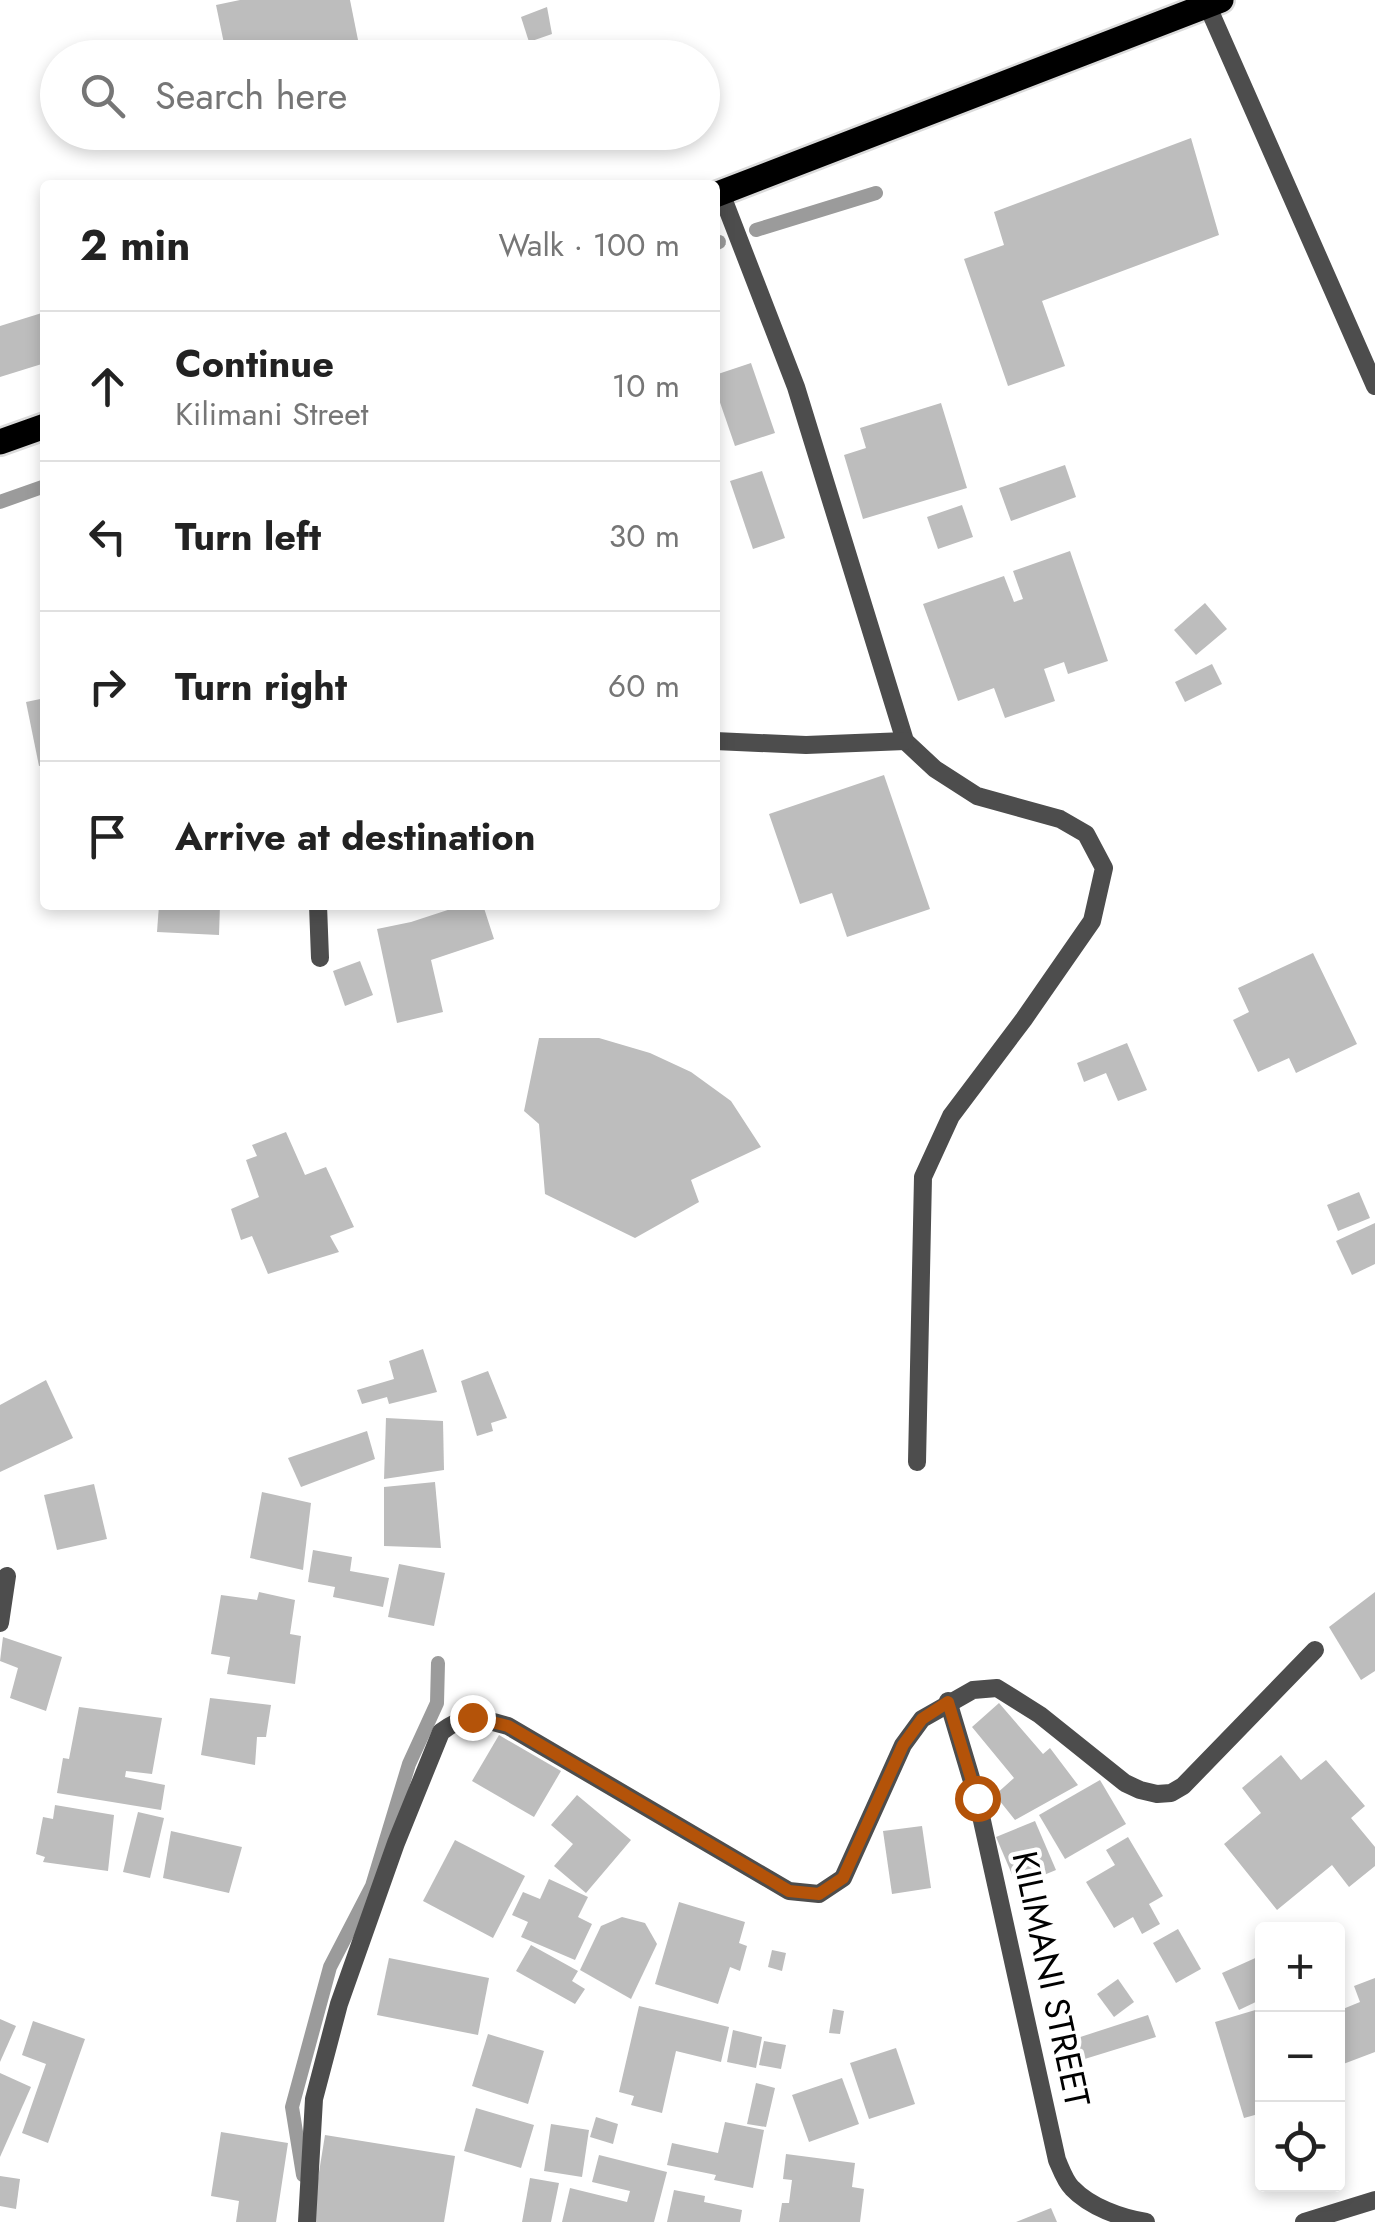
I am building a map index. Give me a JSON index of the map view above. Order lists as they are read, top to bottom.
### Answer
{
  "streets": {
    "street": ["KILIMANI STREET"]
  },
  "page": {
    "search": "Search here",
    "heading": ["2 min", "Walk · 100 m"],
    "list": [
      ["Continue", "Kilimani Street", "10 m"],
      ["Turn left", "30 m"],
      ["Turn right", "60 m"],
      "Arrive at destination"
    ],
    "map_buttons": ["+", "−"]
  }
}
